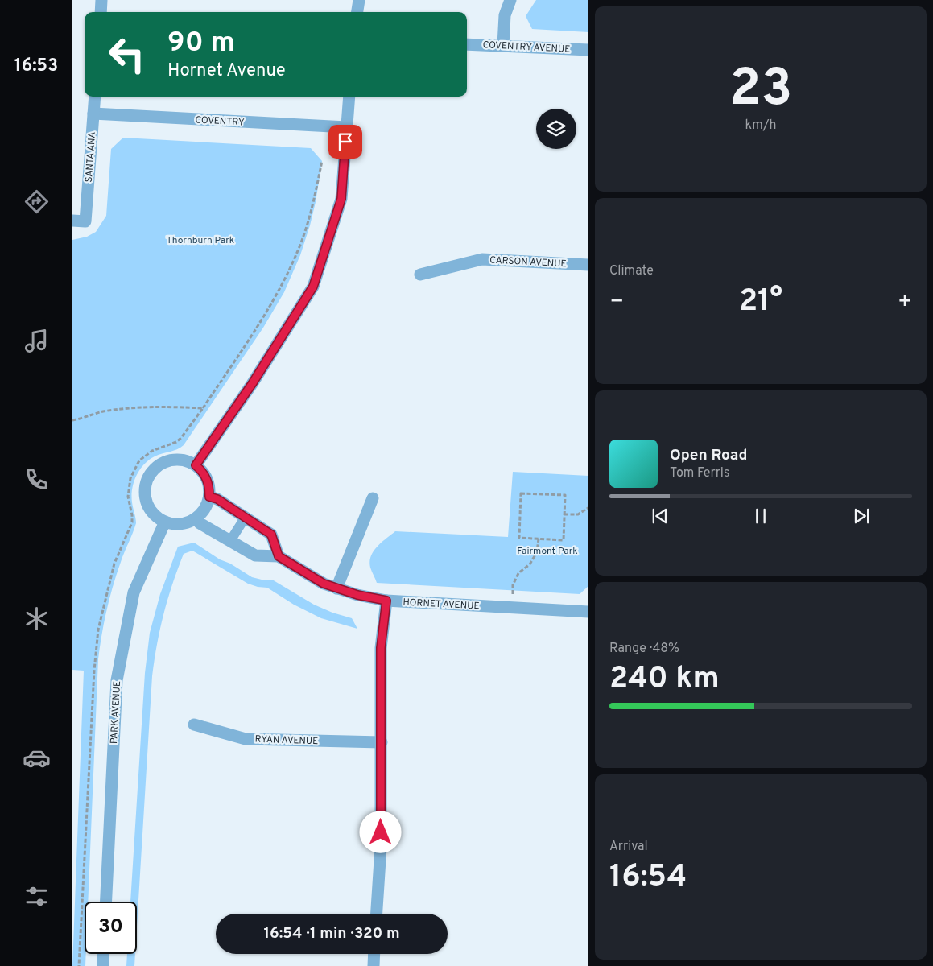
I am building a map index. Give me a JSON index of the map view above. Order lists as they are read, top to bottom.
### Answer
{
  "streets": {
    "street": [
      "COVENTRY AVENUE",
      "COVENTRY",
      "SANTA ANA",
      "CARSON AVENUE",
      "HORNET AVENUE",
      "PARK AVENUE",
      "RYAN AVENUE"
    ]
  },
  "crossings": [
    ["COVENTRY", "SANTA ANA"],
    ["HORNET AVENUE", "PARK AVENUE"]
  ],
  "parks": ["Thornburn Park", "Fairmont Park"],
  "page": {
    "tabs": "16:53",
    "tile": [
      ["23", "km/h"],
      "Climate",
      ["Range · 48%", "240 km"],
      ["Arrival", "16:54"]
    ],
    "turn": ["90 m", "Hornet Avenue"],
    "heat": ["−", "21°", "+"],
    "song": ["Open Road", "Tom Ferris"],
    "limit": "30",
    "trip": "16:54 · 1 min · 320 m"
  }
}
